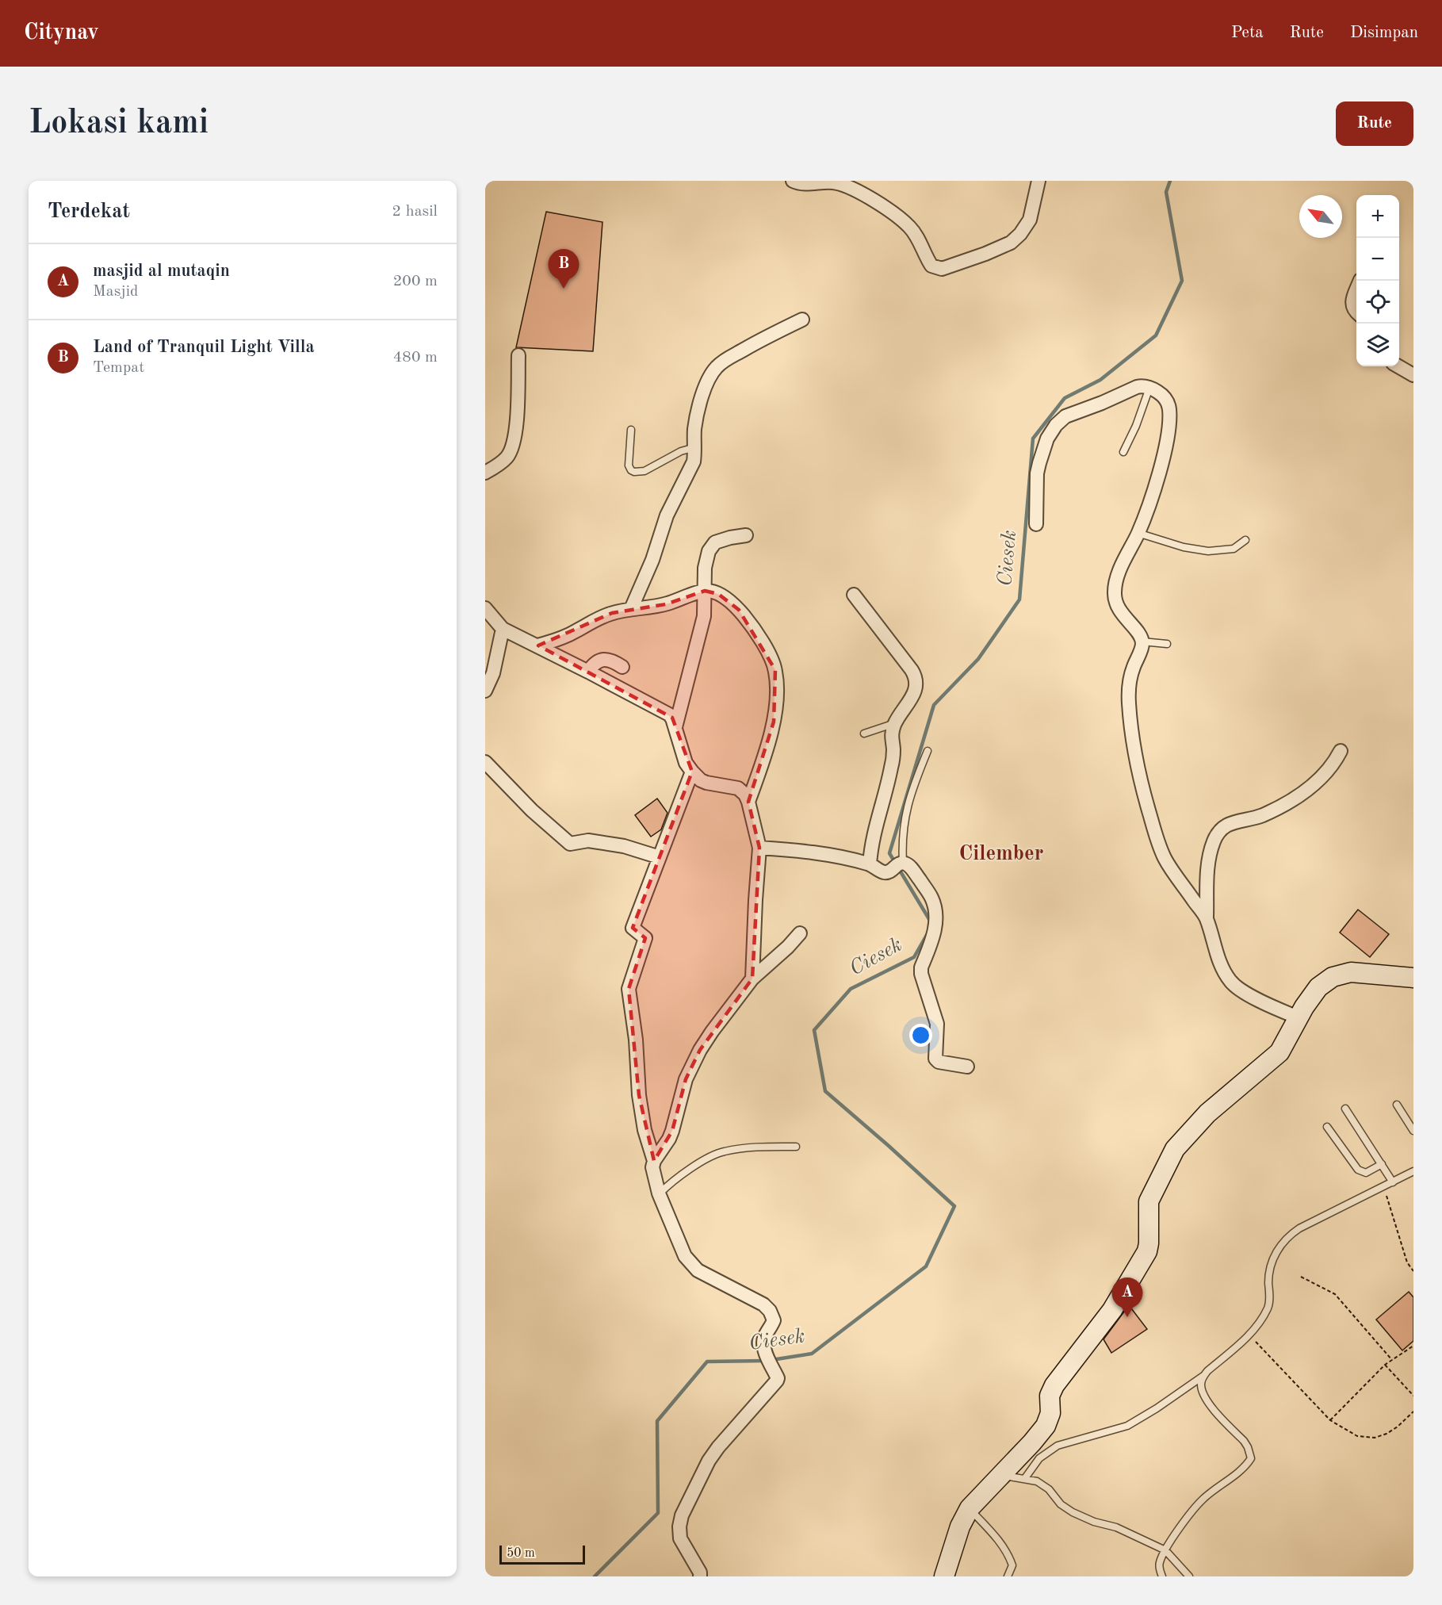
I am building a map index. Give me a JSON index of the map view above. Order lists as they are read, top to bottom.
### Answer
{
  "districts": ["Cilember"],
  "water": ["Ciesek"],
  "scale_bar": "50 m",
  "north": "top left",
  "page": {
    "header": "Citynav",
    "nav": ["Peta", "Rute", "Disimpan"],
    "buttons": "Rute",
    "title": "Lokasi kami",
    "heading": ["Terdekat", "2 hasil"],
    "map_buttons": ["+", "−"],
    "list": [
      {
        "mark": "A",
        "name": "masjid al mutaqin",
        "note": "Masjid",
        "value": "200 m"
      },
      {
        "mark": "B",
        "name": "Land of Tranquil Light Villa",
        "note": "Tempat",
        "value": "480 m"
      }
    ],
    "pins": ["B", "A"],
    "scale": "50 m"
  }
}
